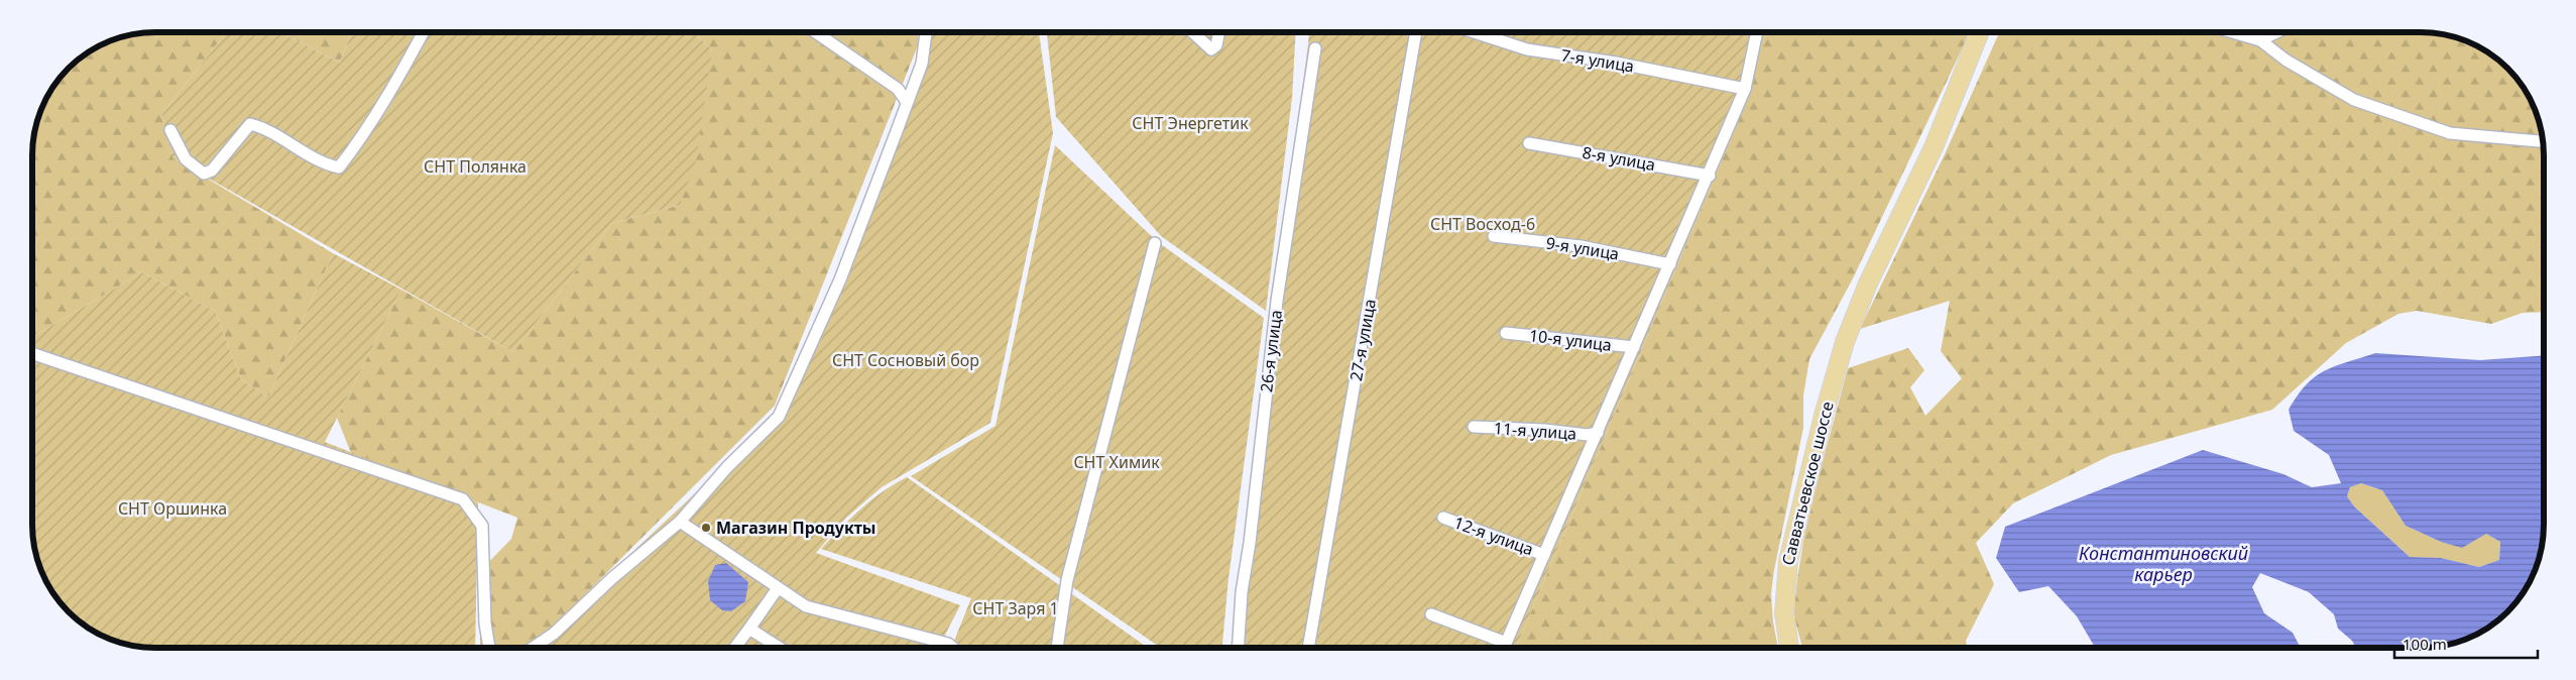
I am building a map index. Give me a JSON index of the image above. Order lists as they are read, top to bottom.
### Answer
{
  "streets": {
    "main road": ["Савватьевское шоссе"],
    "street": [
      "7-я улица",
      "8-я улица",
      "9-я улица",
      "27-я улица",
      "10-я улица",
      "26-я улица",
      "11-я улица",
      "12-я улица"
    ]
  },
  "water": ["Константиновский карьер"],
  "parks": [
    "СНТ Энергетик",
    "СНТ Полянка",
    "СНТ Восход-6",
    "СНТ Сосновый бор",
    "СНТ Химик",
    "СНТ Оршинка",
    "СНТ Заря 1"
  ],
  "places": ["Магазин Продукты"],
  "scale_bar": "100 m"
}
